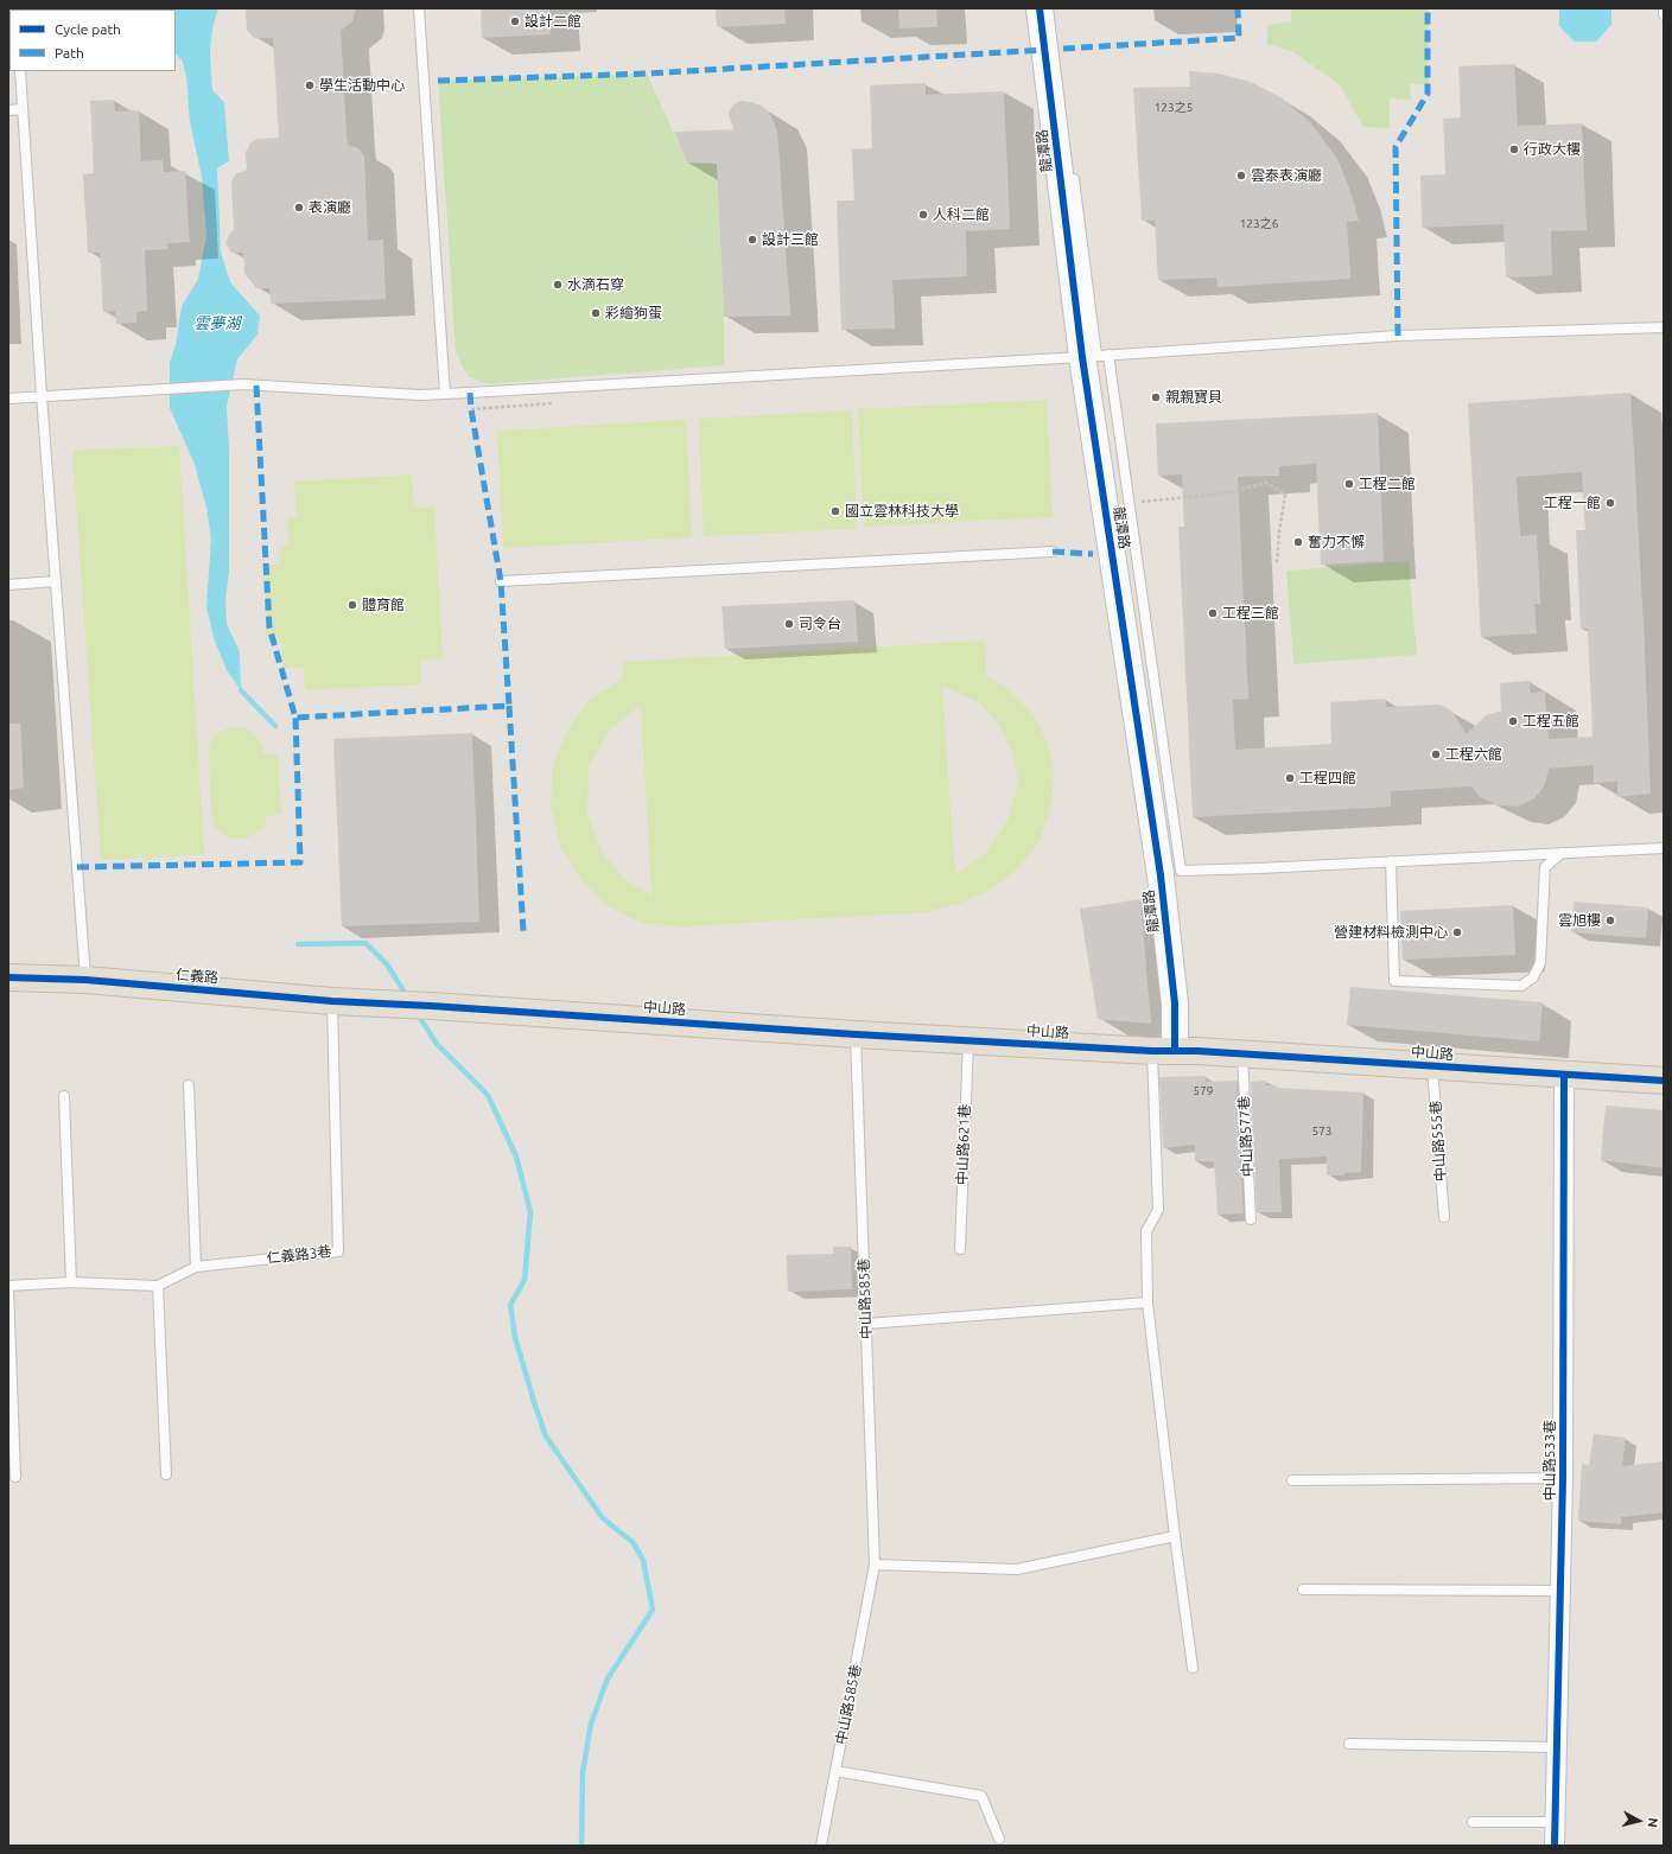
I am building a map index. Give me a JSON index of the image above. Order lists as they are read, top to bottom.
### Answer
{
  "streets": {
    "main road": ["仁義路", "中山路"],
    "street": ["龍潭路", "中山路533巷"],
    "lane": [
      "中山路577巷",
      "中山路555巷",
      "中山路621巷",
      "仁義路3巷",
      "中山路585巷"
    ]
  },
  "crossings": [
    ["龍潭路", "中山路"],
    ["仁義路", "中山路"],
    ["仁義路", "仁義路3巷"],
    ["中山路", "中山路577巷"],
    ["中山路", "中山路555巷"],
    ["中山路", "中山路621巷"],
    ["中山路", "中山路585巷"],
    ["中山路", "中山路533巷"]
  ],
  "water": ["雲夢湖"],
  "places": [
    "設計二館",
    "學生活動中心",
    "行政大樓",
    "雲泰表演廳",
    "表演廳",
    "人科二館",
    "設計三館",
    "水滴石穿",
    "彩繪狗蛋",
    "親親寶貝",
    "工程二館",
    "工程一館",
    "國立雲林科技大學",
    "奮力不懈",
    "體育館",
    "工程三館",
    "司令台",
    "工程五館",
    "工程六館",
    "工程四館",
    "雲旭樓",
    "營建材料檢測中心"
  ],
  "house_numbers": [
    "123之5",
    "123之6",
    "579",
    "573"
  ],
  "legend": ["Cycle path", "Path"],
  "north": "right"
}
